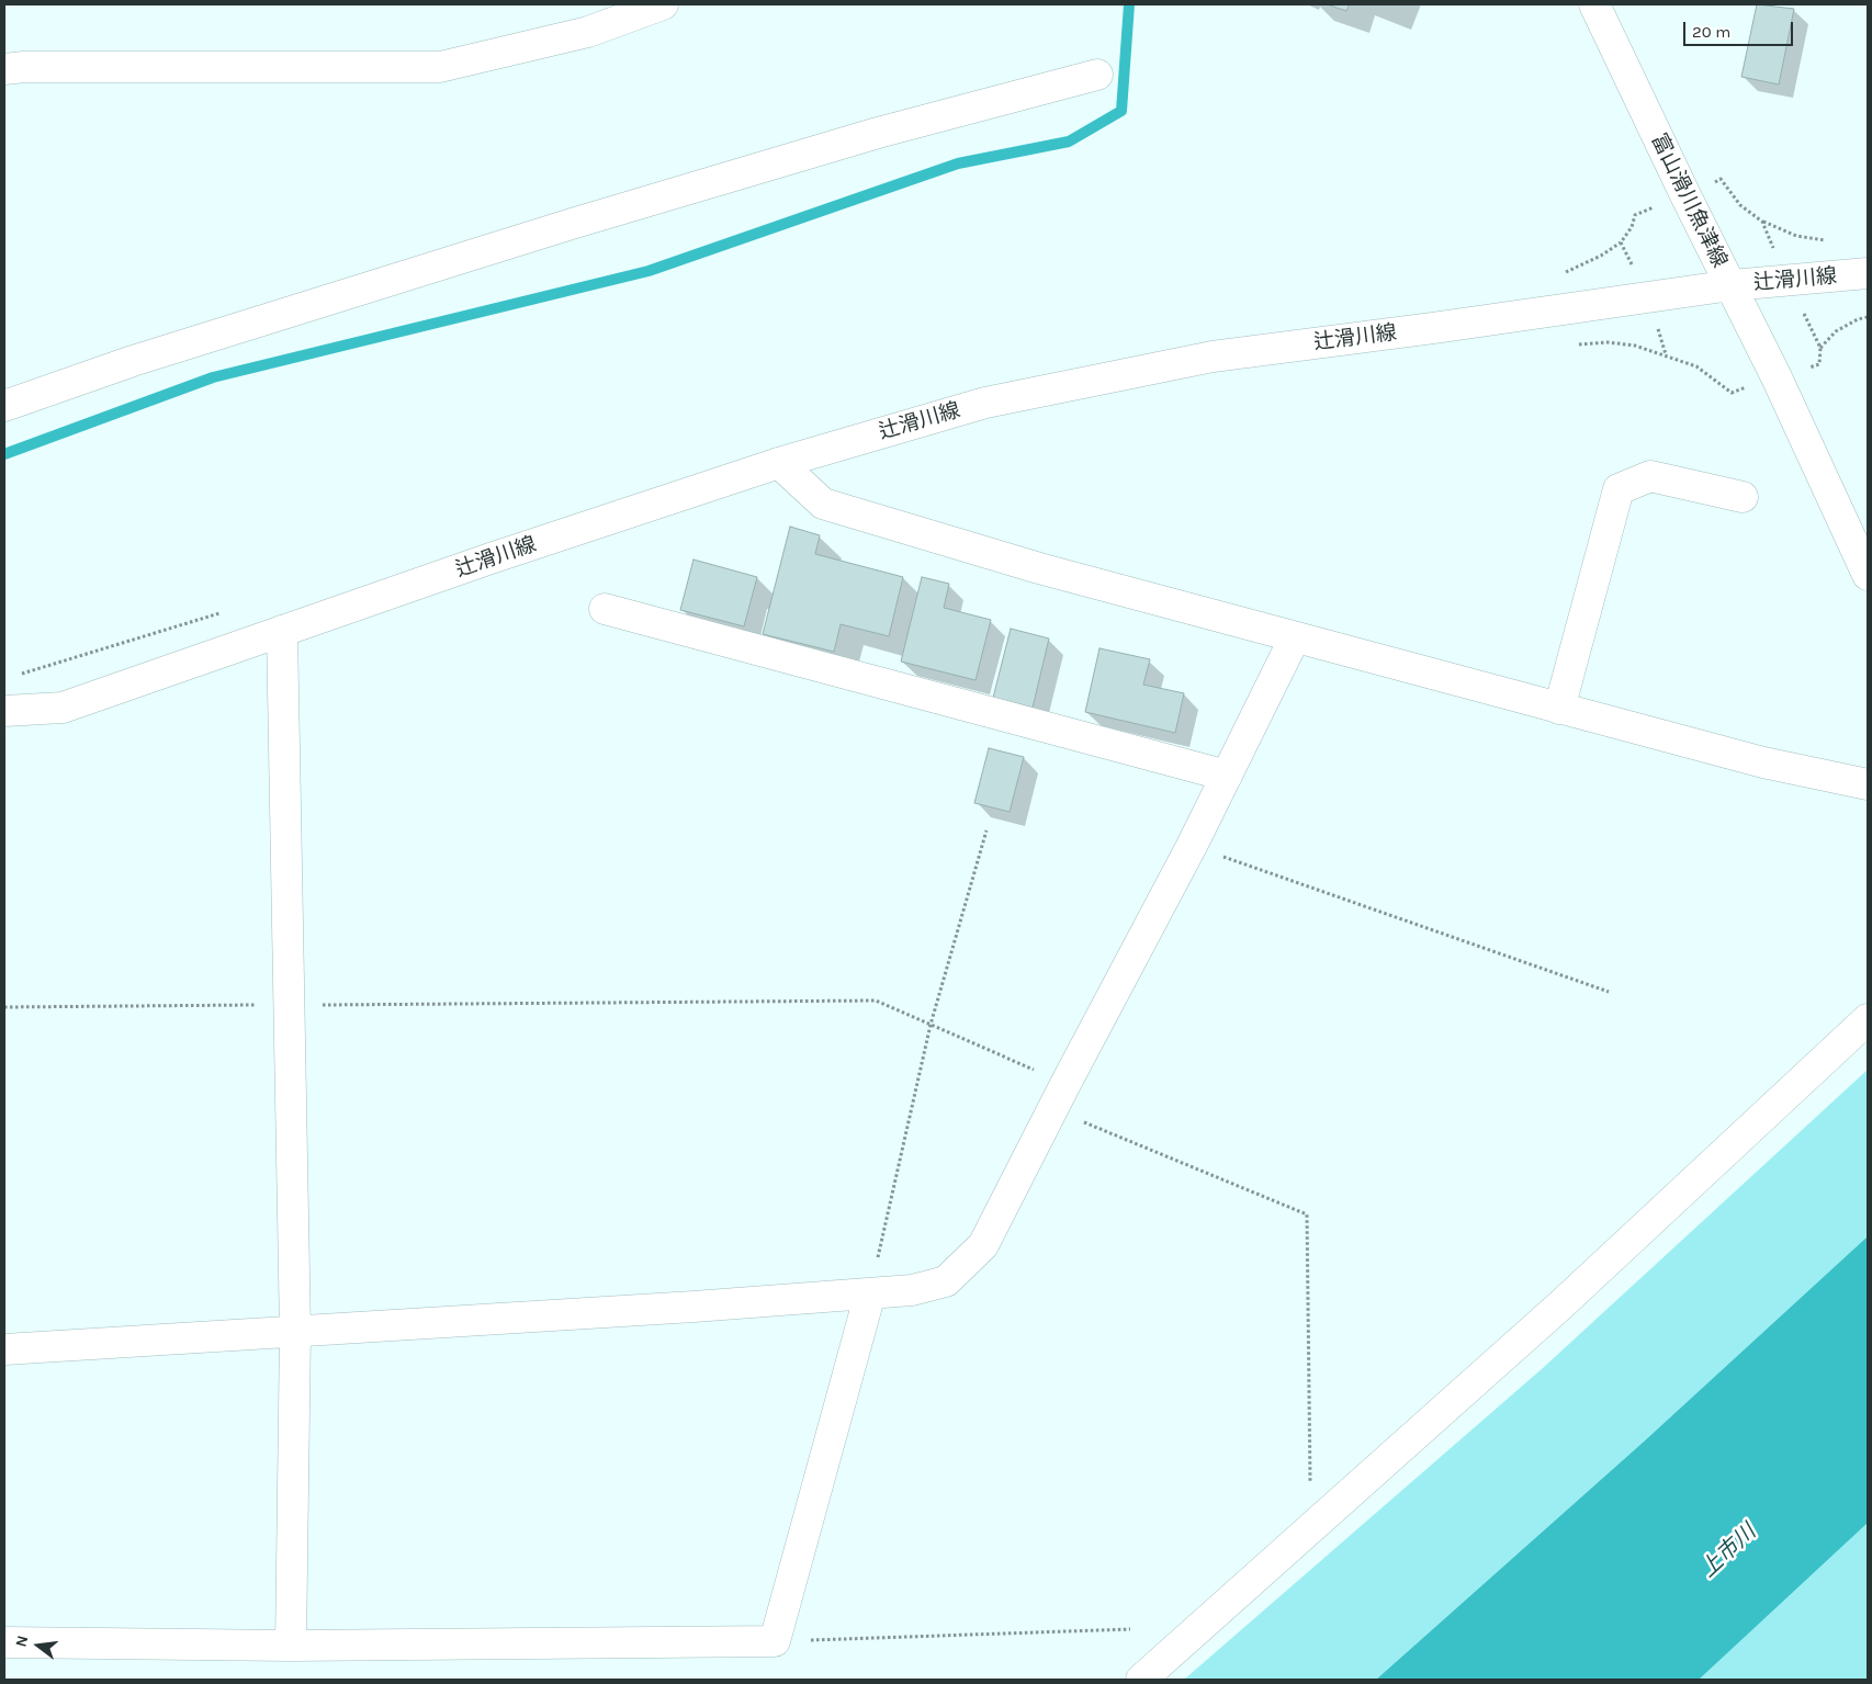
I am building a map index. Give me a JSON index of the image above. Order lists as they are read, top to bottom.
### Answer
{
  "streets": {
    "street": ["富山滑川魚津線", "辻滑川線"]
  },
  "crossings": [
    ["富山滑川魚津線", "辻滑川線"]
  ],
  "water": ["上市川"],
  "scale_bar": "20 m",
  "north": "left"
}
